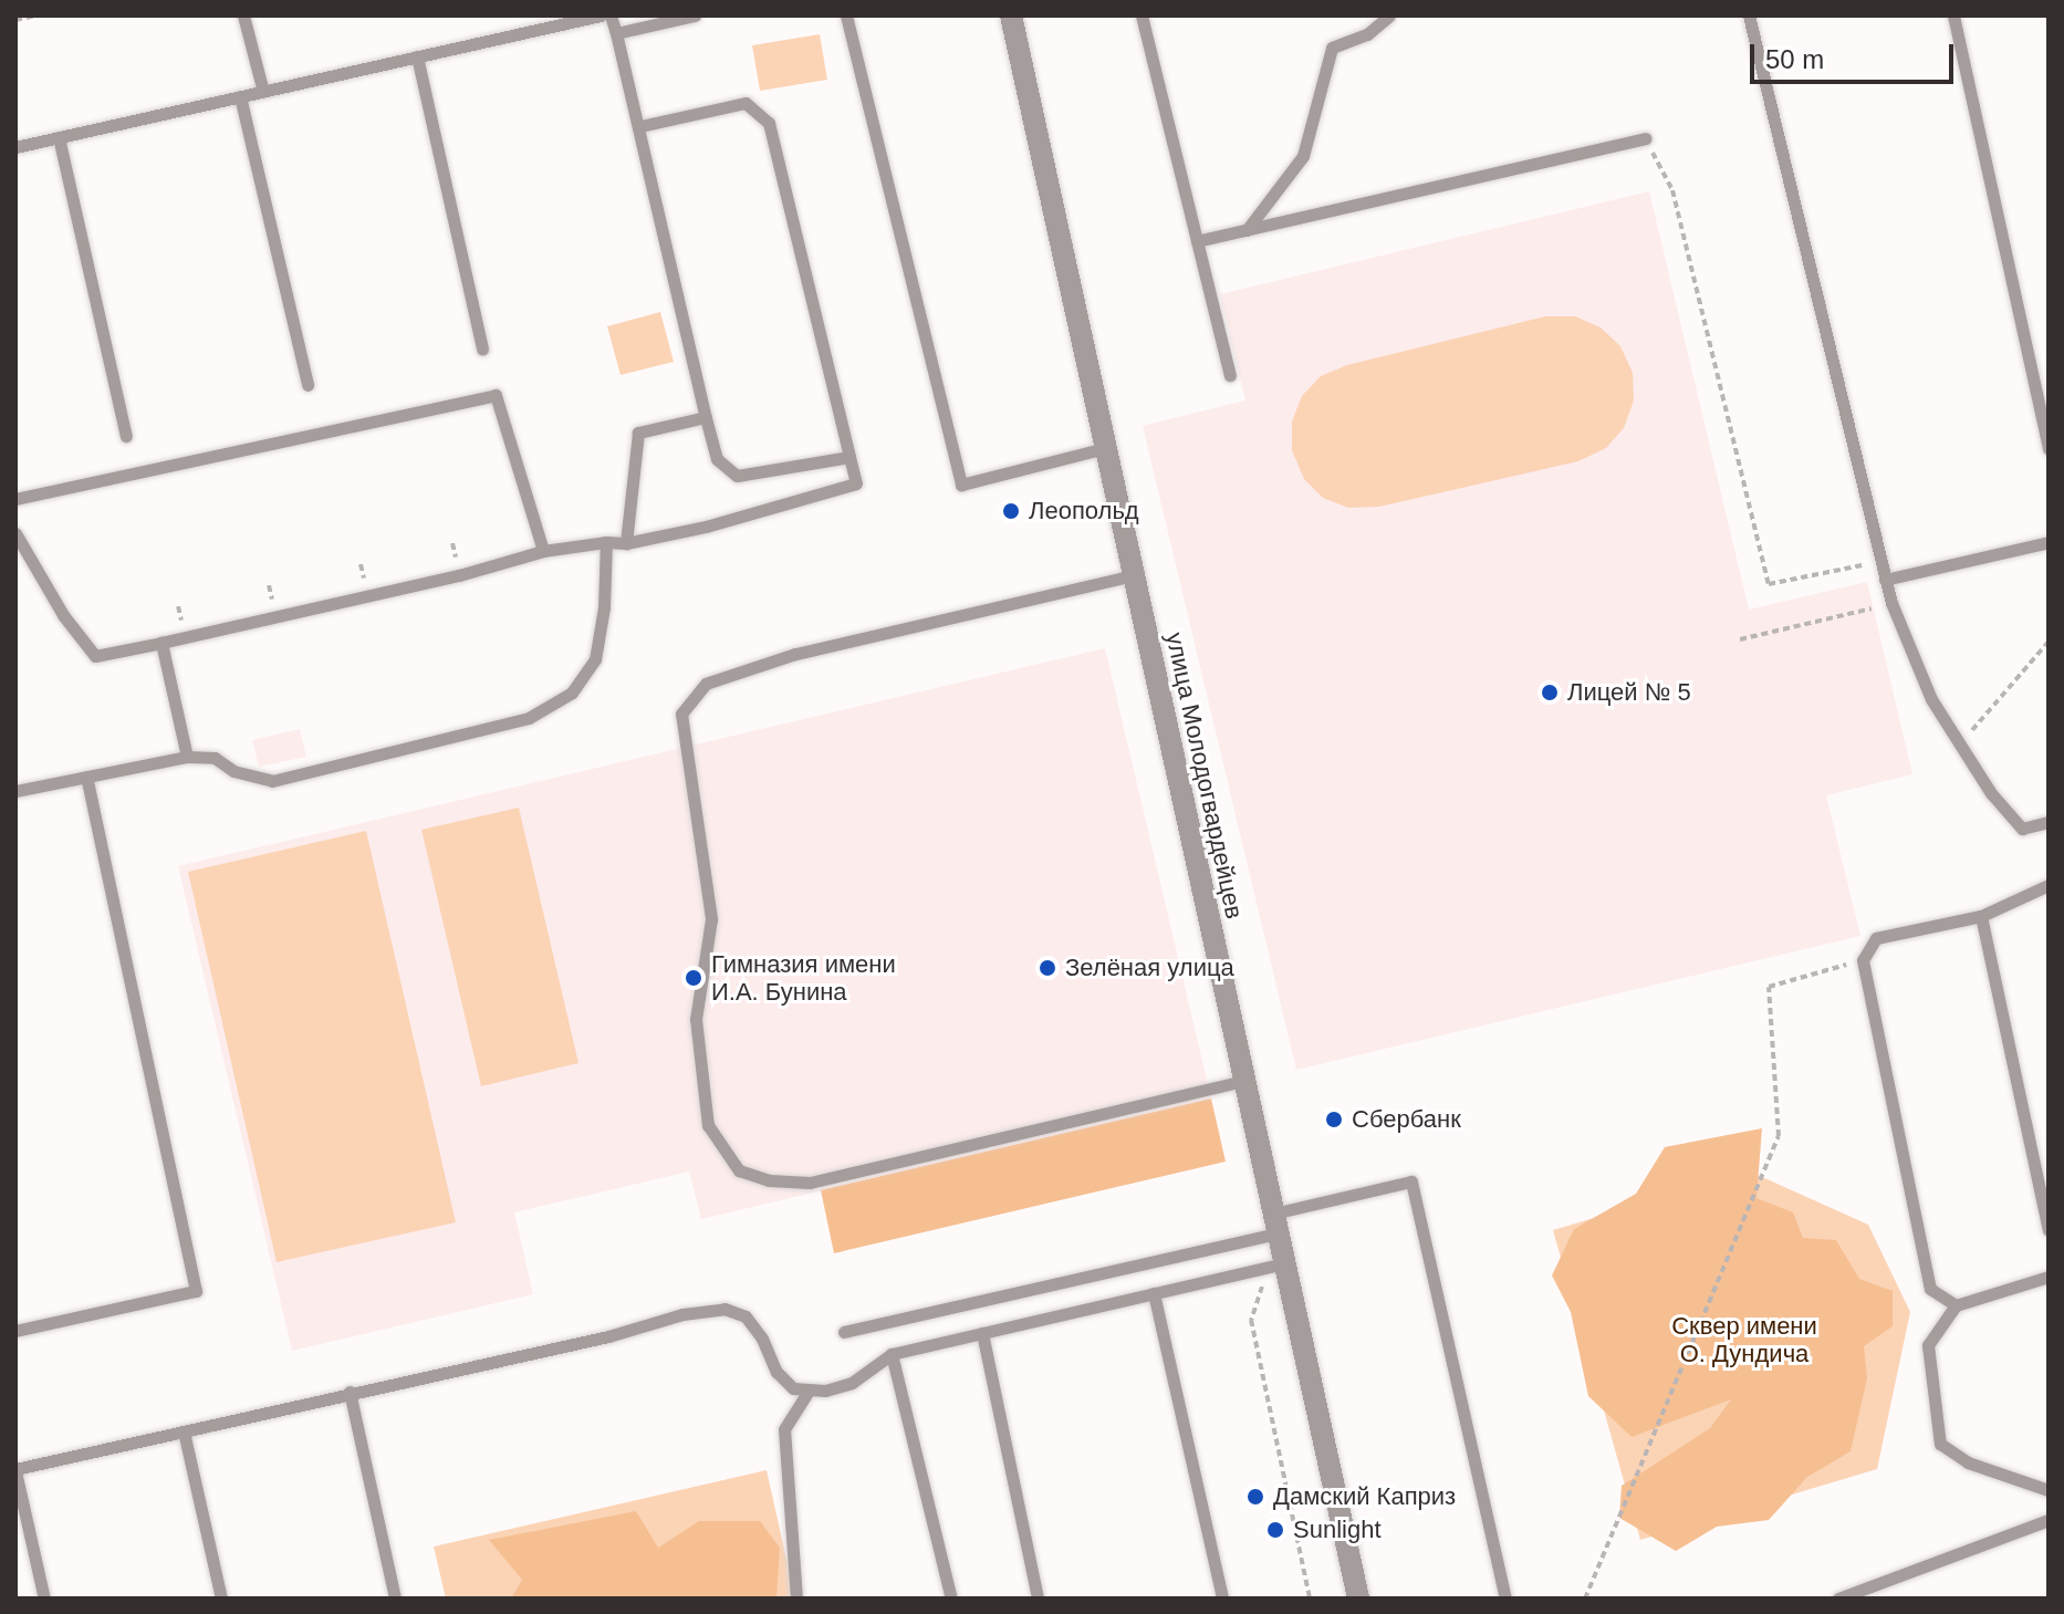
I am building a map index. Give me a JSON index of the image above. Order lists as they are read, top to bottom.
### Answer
{
  "streets": {
    "street": ["улица Молодогвардейцев"]
  },
  "parks": ["Сквер имени О. Дундича"],
  "places": [
    "Леопольд",
    "Лицей № 5",
    "Зелёная улица",
    "Гимназия имени И.А. Бунина",
    "Сбербанк",
    "Дамский Каприз",
    "Sunlight"
  ],
  "scale_bar": "50 m"
}
